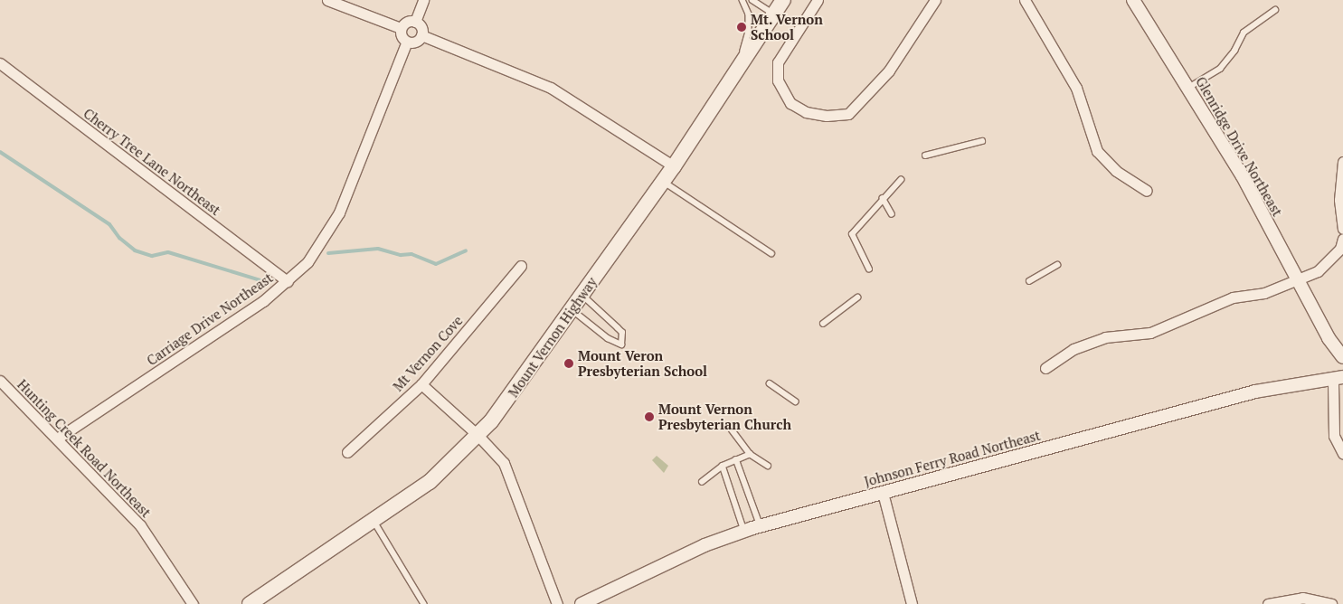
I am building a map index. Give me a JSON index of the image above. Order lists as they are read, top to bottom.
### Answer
{
  "streets": {
    "main road": ["Mount Vernon Highway"],
    "street": [
      "Glenridge Drive Northeast",
      "Cherry Tree Lane Northeast",
      "Carriage Drive Northeast",
      "Mt Vernon Cove",
      "Hunting Creek Road Northeast",
      "Johnson Ferry Road Northeast"
    ]
  },
  "crossings": [
    ["Cherry Tree Lane Northeast", "Carriage Drive Northeast"],
    ["Carriage Drive Northeast", "Hunting Creek Road Northeast"]
  ],
  "places": ["Mt. Vernon School", "Mount Veron Presbyterian School", "Mount Vernon Presbyterian Church"]
}
